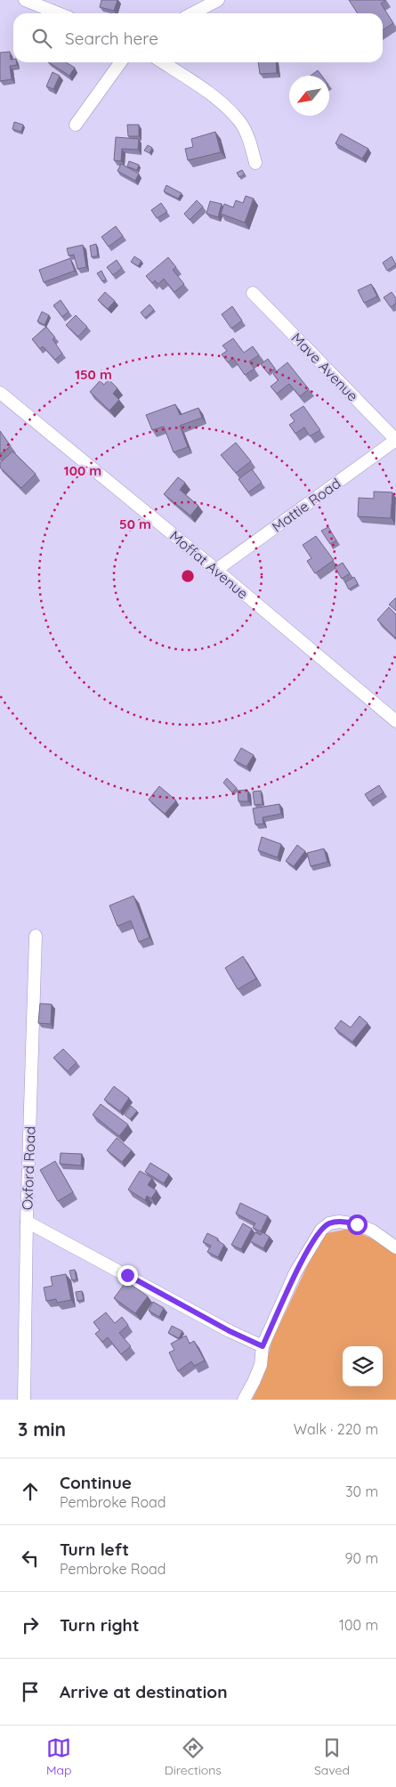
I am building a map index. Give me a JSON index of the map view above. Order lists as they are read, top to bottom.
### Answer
{
  "streets": {
    "street": [
      "Mave Avenue",
      "Mattie Road",
      "Moffat Avenue",
      "Oxford Road"
    ]
  },
  "crossings": [
    ["Mave Avenue", "Mattie Road"],
    ["Mattie Road", "Moffat Avenue"]
  ],
  "north": "bottom left",
  "page": {
    "search": "Search here",
    "heading": ["3 min", "Walk · 220 m"],
    "list": [
      ["Continue", "Pembroke Road", "30 m"],
      ["Turn left", "Pembroke Road", "90 m"],
      ["Turn right", "100 m"],
      "Arrive at destination"
    ],
    "nav": ["Map", "Directions", "Saved"]
  },
  "rings": ["150 m", "100 m", "50 m"]
}
